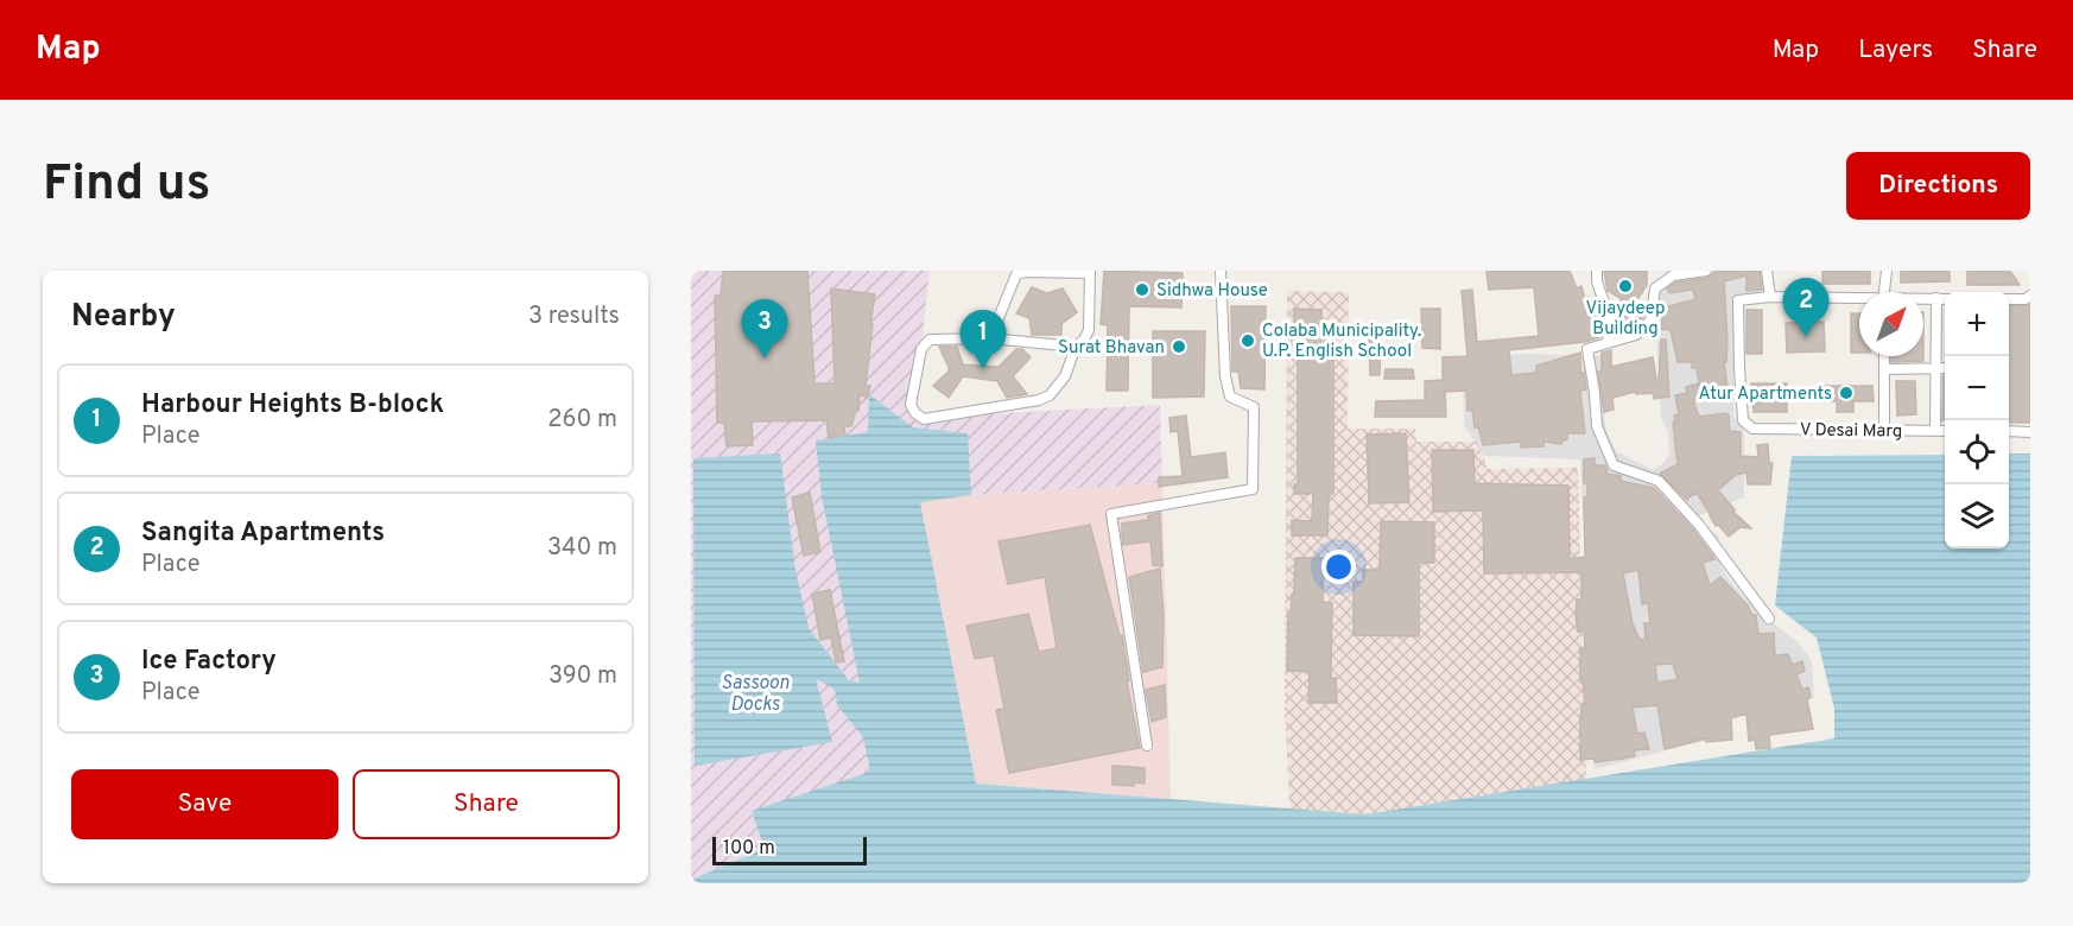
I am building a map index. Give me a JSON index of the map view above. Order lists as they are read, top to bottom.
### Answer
{
  "streets": {
    "street": ["V Desai Marg"]
  },
  "water": ["Sassoon Docks"],
  "places": [
    "Vijaydeep Building",
    "Sidhwa House",
    "Colaba Municipality. U.P. English School",
    "Surat Bhavan",
    "Atur Apartments"
  ],
  "scale_bar": "100 m",
  "north": "top right",
  "page": {
    "header": "Map",
    "nav": ["Map", "Layers", "Share"],
    "buttons": [
      "Directions",
      ["Save", "Share"]
    ],
    "title": "Find us",
    "heading": ["Nearby", "3 results"],
    "pins": ["2", "3", "1"],
    "map_buttons": ["+", "−"],
    "list": [
      {
        "mark": "1",
        "name": "Harbour Heights B-block",
        "note": "Place",
        "value": "260 m"
      },
      {
        "mark": "2",
        "name": "Sangita Apartments",
        "note": "Place",
        "value": "340 m"
      },
      {
        "mark": "3",
        "name": "Ice Factory",
        "note": "Place",
        "value": "390 m"
      }
    ],
    "scale": "100 m"
  }
}
